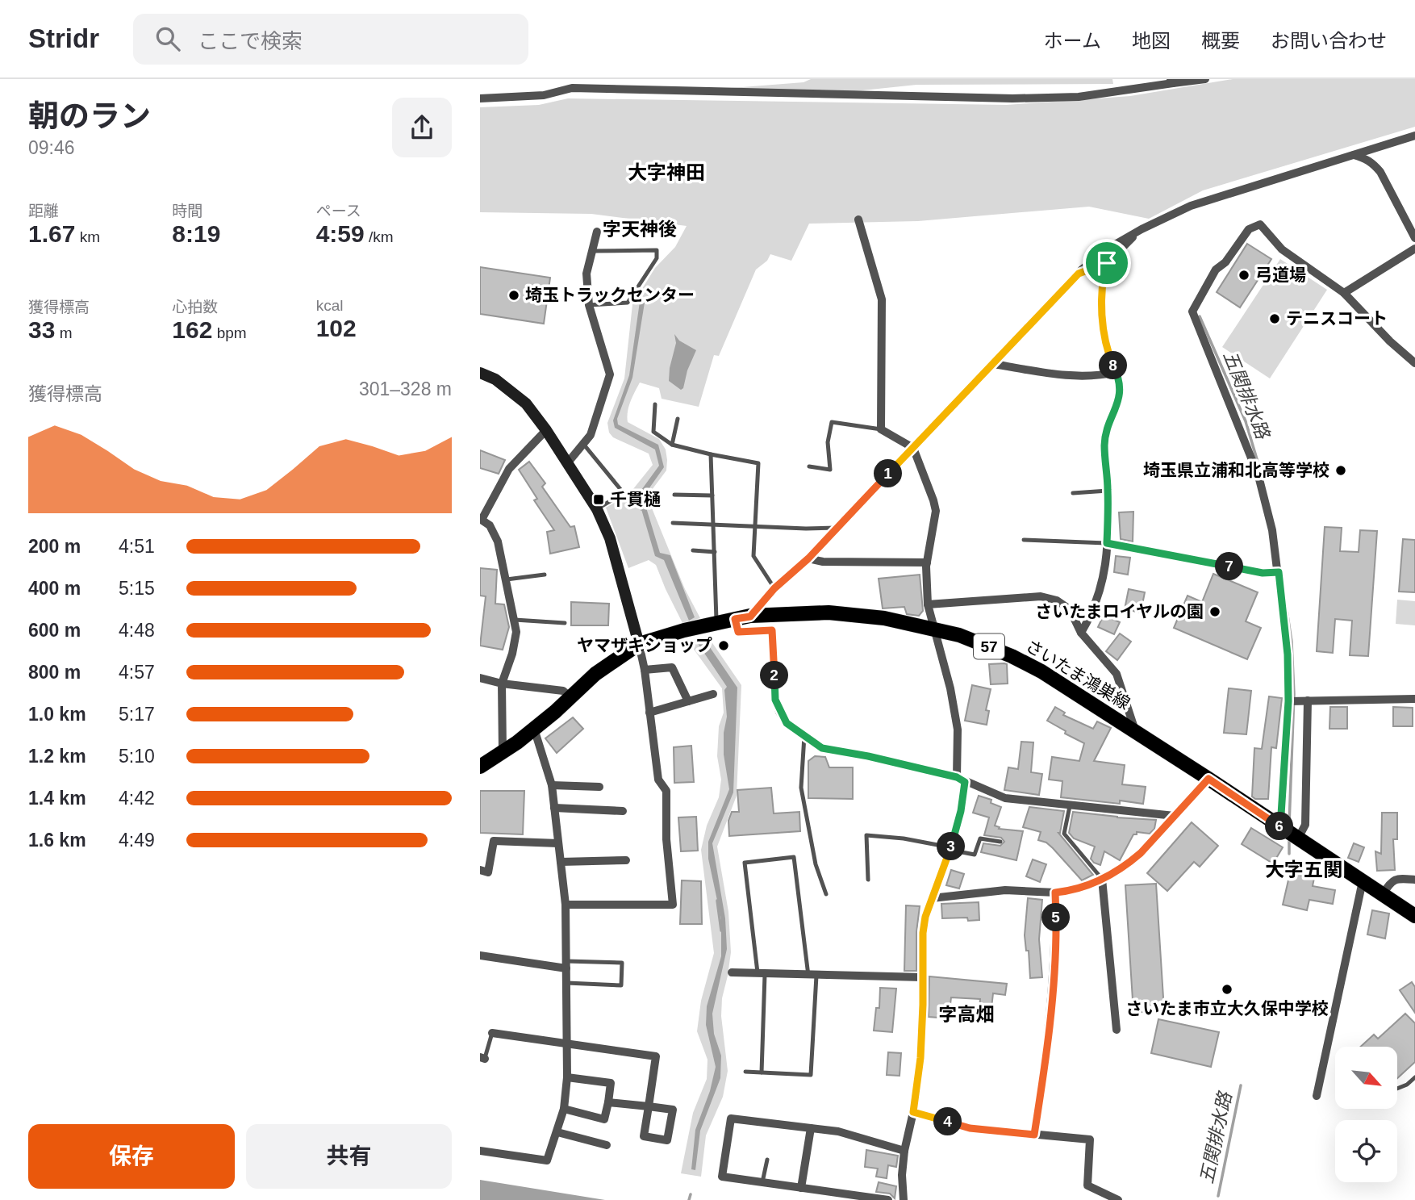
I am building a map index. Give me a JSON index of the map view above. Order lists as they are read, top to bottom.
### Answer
{
  "streets": {
    "main road": ["57", "さいたま鴻巣線"]
  },
  "districts": [
    "大字神田",
    "字天神後",
    "大字五関",
    "字高畑"
  ],
  "water": ["五関排水路"],
  "places": {
    "other": [
      "弓道場",
      "埼玉トラックセンター",
      "テニスコート",
      "埼玉県立浦和北高等学校",
      "さいたまロイヤルの園",
      "ヤマザキショップ",
      "さいたま市立大久保中学校"
    ],
    "transit": ["千貫樋"]
  },
  "north": "bottom right",
  "page": {
    "header": "Stridr",
    "search": "ここで検索",
    "nav": [
      "ホーム",
      "地図",
      "概要",
      "お問い合わせ"
    ],
    "heading": ["朝のラン", "09:46"],
    "stats": [
      ["距離", "1.67 km"],
      ["時間", "8:19"],
      ["ペース", "4:59 /km"],
      ["獲得標高", "33 m"],
      ["心拍数", "162 bpm"],
      ["kcal", "102"]
    ],
    "pins": [
      "8",
      "1",
      "7",
      "2",
      "6",
      "3",
      "5",
      "4"
    ],
    "chart": ["獲得標高", "301–328 m"],
    "list": [
      {
        "name": "200 m",
        "note": "4:51"
      },
      {
        "name": "400 m",
        "note": "5:15"
      },
      {
        "name": "600 m",
        "note": "4:48"
      },
      {
        "name": "800 m",
        "note": "4:57"
      },
      {
        "name": "1.0 km",
        "note": "5:17"
      },
      {
        "name": "1.2 km",
        "note": "5:10"
      },
      {
        "name": "1.4 km",
        "note": "4:42"
      },
      {
        "name": "1.6 km",
        "note": "4:49"
      }
    ],
    "buttons": ["保存", "共有"]
  }
}
